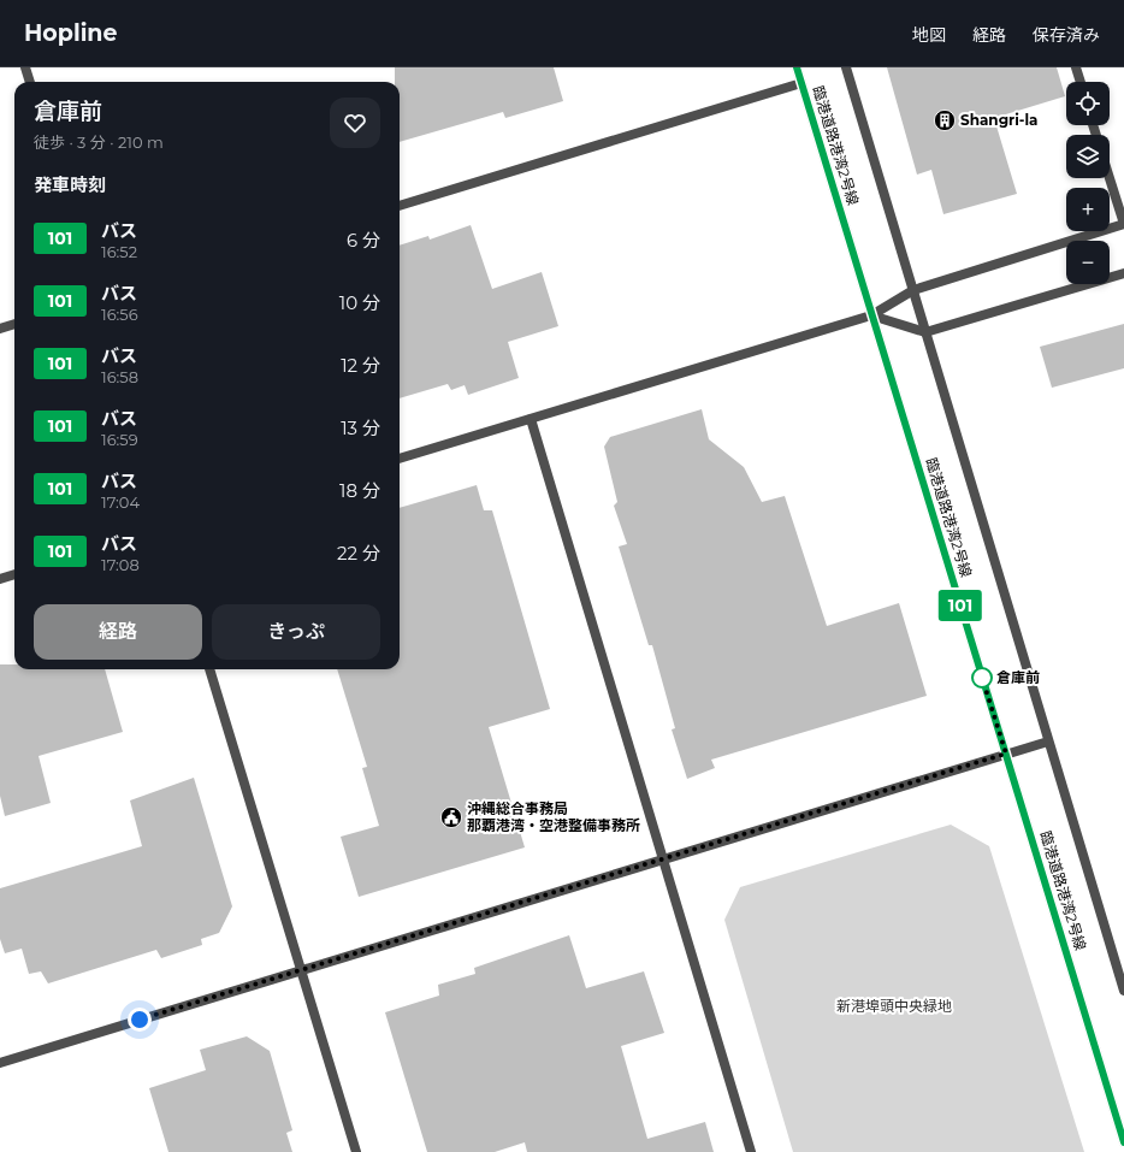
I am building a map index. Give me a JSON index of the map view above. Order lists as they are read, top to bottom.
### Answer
{
  "streets": {
    "street": ["臨港道路港湾2号線"]
  },
  "parks": ["新港埠頭中央緑地"],
  "places": {
    "building": ["Shangri-la"],
    "other": ["倉庫前"],
    "public building": ["沖縄総合事務局 那覇港湾・空港整備事務所"]
  },
  "lines": ["bus line 101"],
  "page": {
    "header": "Hopline",
    "nav": ["地図", "経路", "保存済み"],
    "on_map": "101",
    "map_buttons": ["+", "−"],
    "heading": [
      ["倉庫前", "徒歩 · 3 分 · 210 m"],
      "発車時刻"
    ],
    "list": [
      {
        "mark": "101",
        "name": "バス",
        "note": "16:52",
        "value": "6 分"
      },
      {
        "mark": "101",
        "name": "バス",
        "note": "16:56",
        "value": "10 分"
      },
      {
        "mark": "101",
        "name": "バス",
        "note": "16:58",
        "value": "12 分"
      },
      {
        "mark": "101",
        "name": "バス",
        "note": "16:59",
        "value": "13 分"
      },
      {
        "mark": "101",
        "name": "バス",
        "note": "17:04",
        "value": "18 分"
      },
      {
        "mark": "101",
        "name": "バス",
        "note": "17:08",
        "value": "22 分"
      }
    ],
    "buttons": ["経路", "きっぷ"]
  }
}
